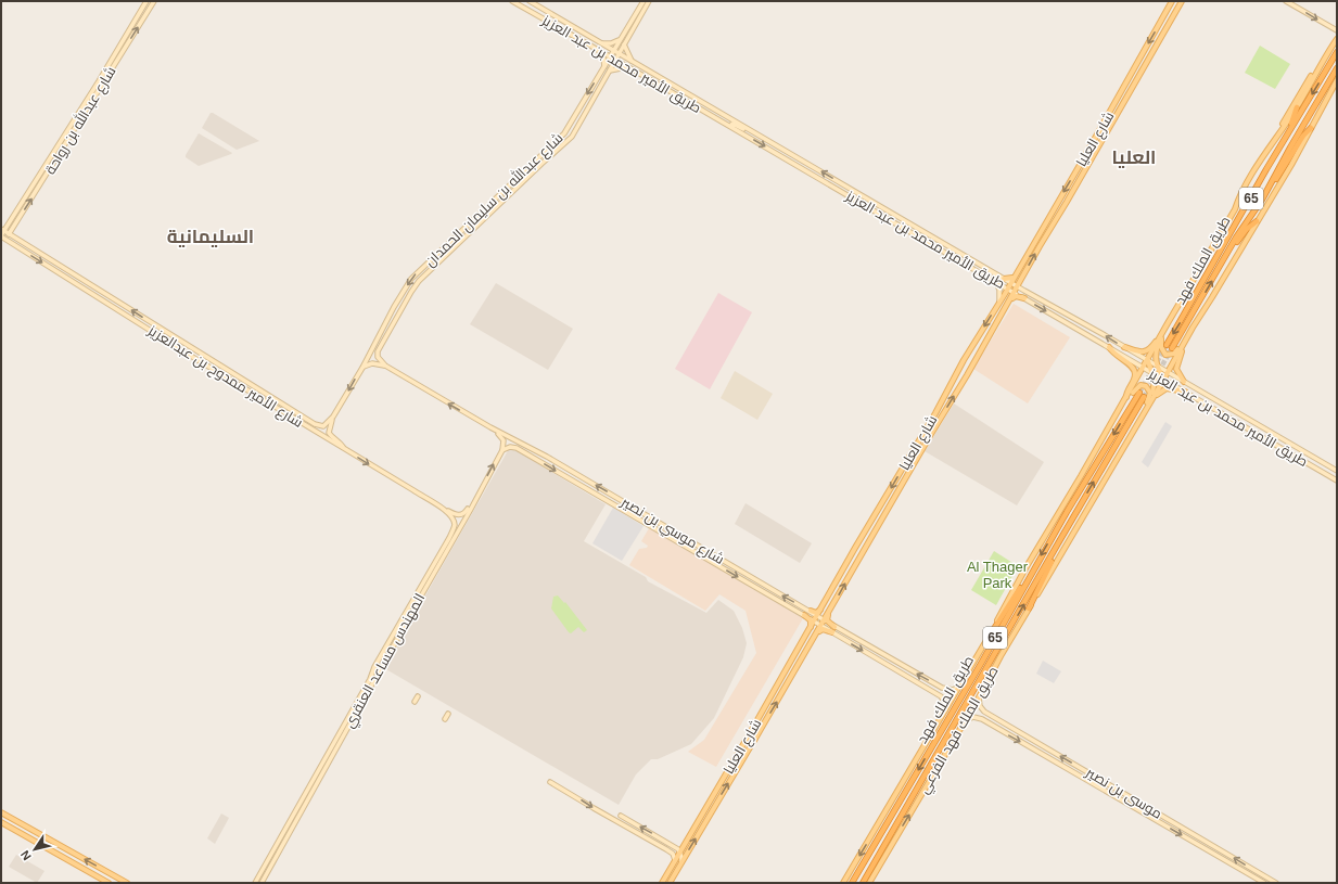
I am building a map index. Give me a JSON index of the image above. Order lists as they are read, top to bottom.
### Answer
{
  "streets": {
    "highway": ["65", "طريق الملك فهد"],
    "main road": ["شارع العليا", "طريق الملك فهد الفرعي"],
    "street": [
      "طريق الأمير محمد بن عبد العزيز",
      "شارع عبدالله بن رواحة",
      "شارع عبدالله بن سليمان الحمدان",
      "شارع الأمير ممدوح بن عبدالعزيز",
      "شارع موسي بن نصير",
      "المهندس مساعد العنقري",
      "موسى بن نصير"
    ]
  },
  "crossings": [
    ["طريق الأمير محمد بن عبد العزيز", "شارع العليا"],
    ["طريق الأمير محمد بن عبد العزيز", "شارع عبدالله بن سليمان الحمدان"],
    ["شارع عبدالله بن رواحة", "شارع الأمير ممدوح بن عبدالعزيز"],
    ["شارع العليا", "شارع موسي بن نصير"],
    ["شارع عبدالله بن سليمان الحمدان", "شارع الأمير ممدوح بن عبدالعزيز"],
    ["شارع الأمير ممدوح بن عبدالعزيز", "المهندس مساعد العنقري"],
    ["شارع موسي بن نصير", "المهندس مساعد العنقري"]
  ],
  "one_way": ["شارع عبدالله بن سليمان الحمدان"],
  "districts": ["العليا", "السليمانية"],
  "parks": ["Al Thager Park"],
  "north": "bottom left"
}
